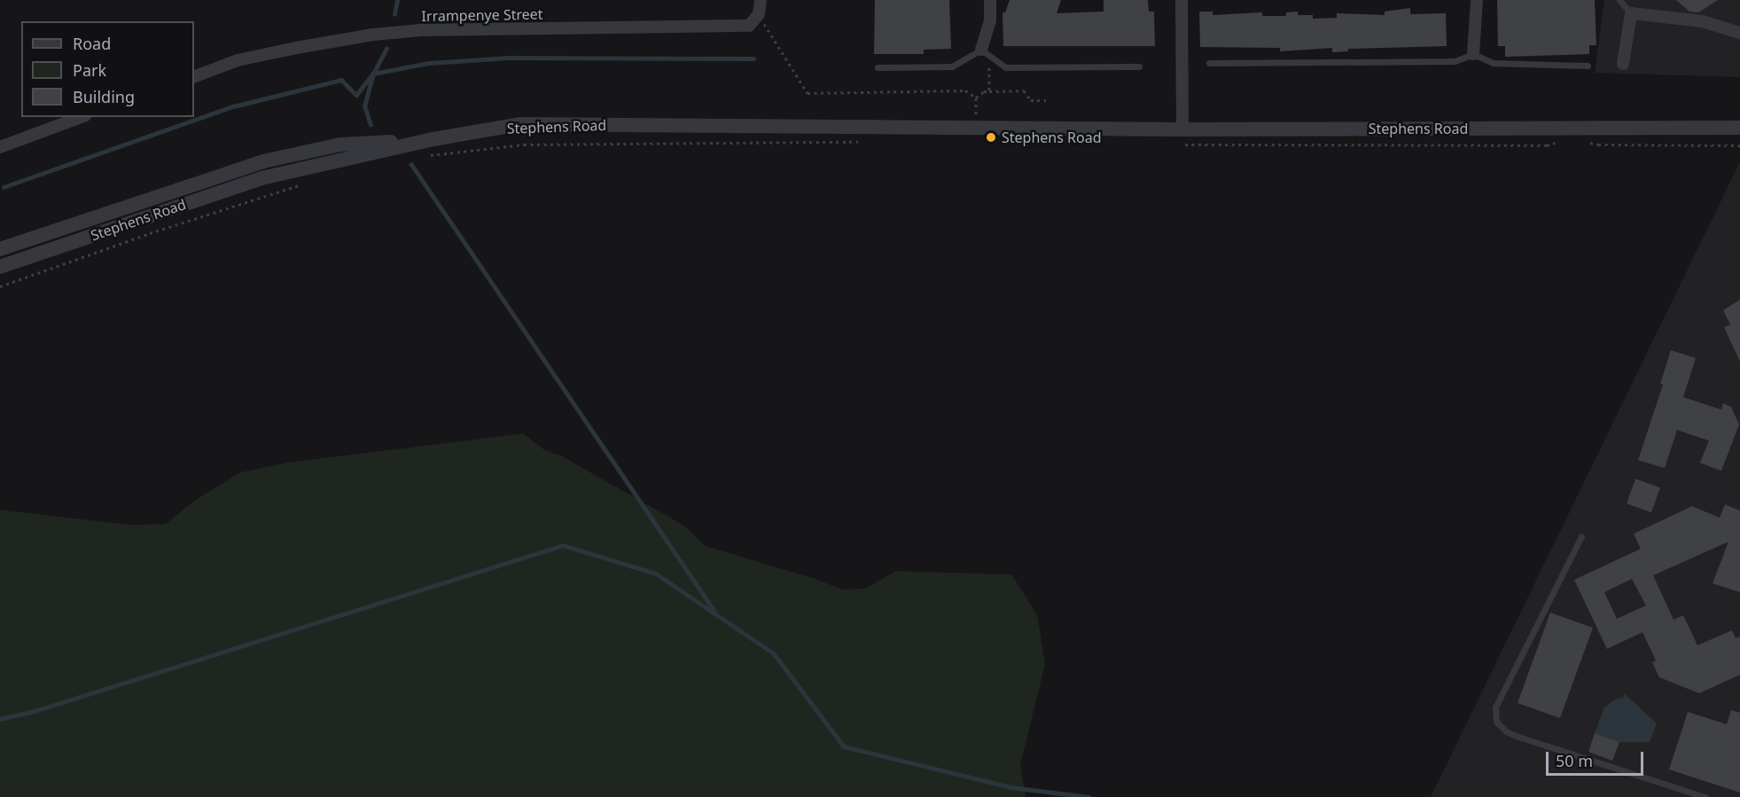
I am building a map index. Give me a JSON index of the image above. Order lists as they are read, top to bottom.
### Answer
{
  "streets": {
    "street": ["Irrampenye Street", "Stephens Road"]
  },
  "places": ["Stephens Road"],
  "legend": ["Road", "Park", "Building"],
  "scale_bar": "50 m"
}
